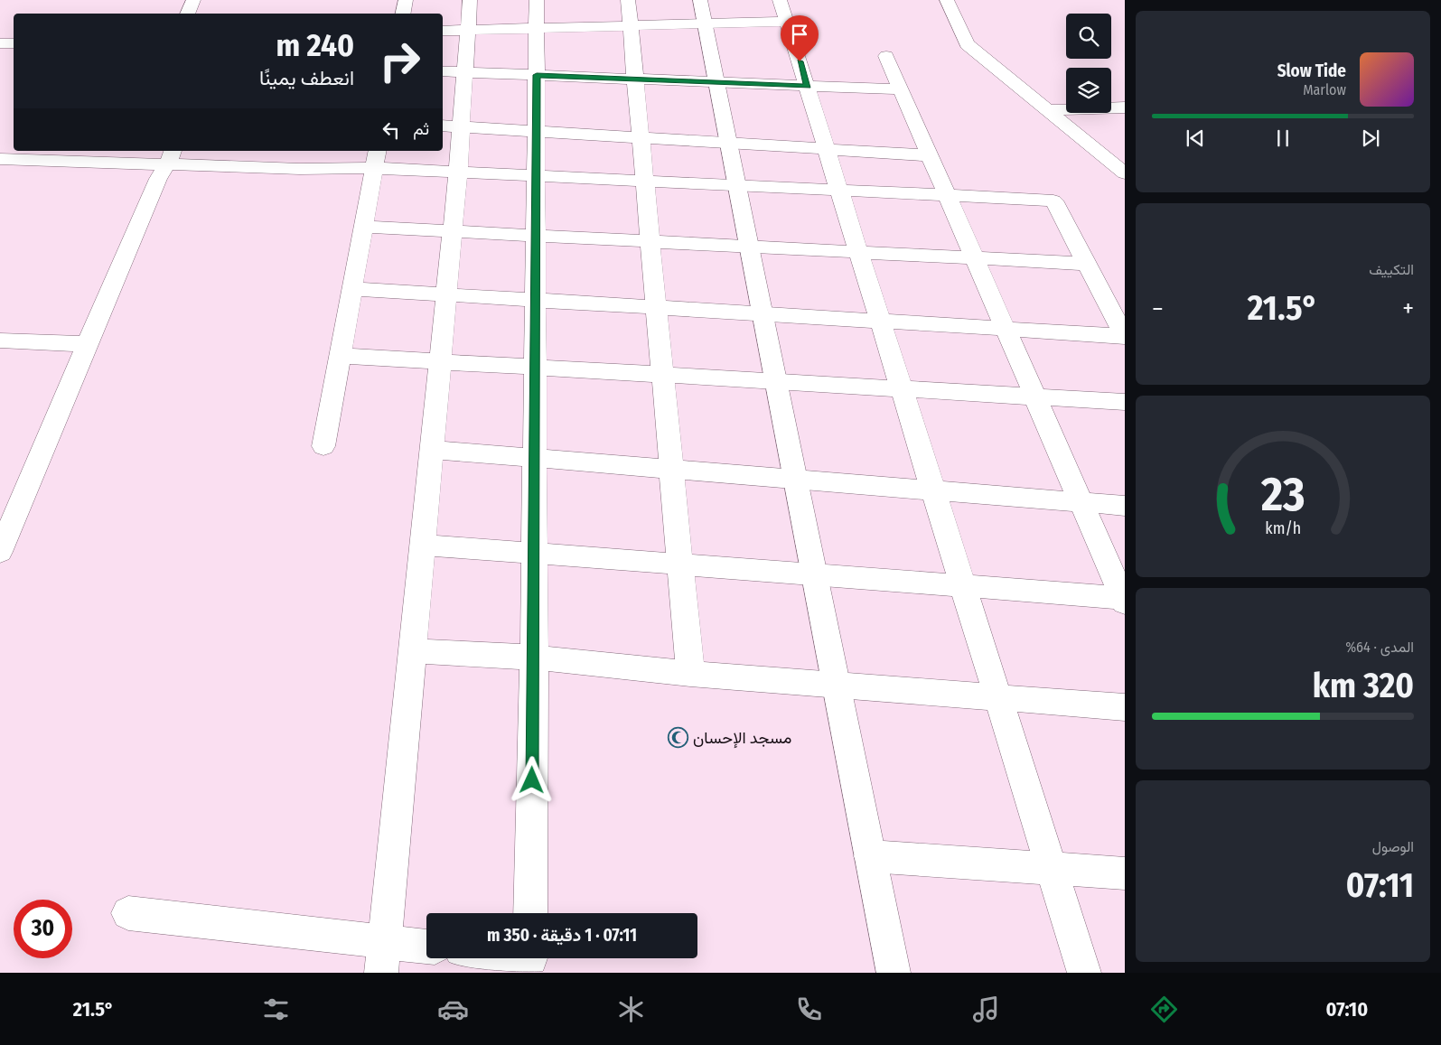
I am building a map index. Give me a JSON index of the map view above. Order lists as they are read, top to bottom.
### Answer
{
  "places": {
    "mosque": ["مسجد الإحسان"]
  },
  "page": {
    "turn": ["240 m", "انعطف يمينًا"],
    "song": ["Slow Tide", "Marlow"],
    "then": "ثم",
    "tile": [
      "التكييف",
      ["المدى · 64%", "320 km"],
      ["الوصول", "07:11"]
    ],
    "heat": ["−", "21.5°", "+"],
    "limit": "30",
    "trip": "07:11 · 1 دقيقة · 350 m",
    "tabs": ["07:10", "21.5°"],
    "gauge": ["23", "km/h"]
  }
}
